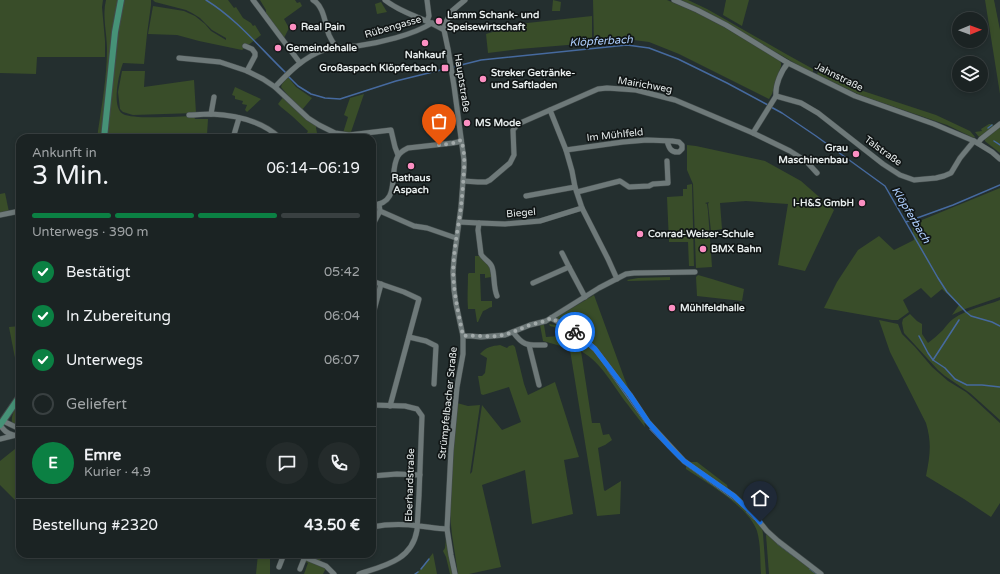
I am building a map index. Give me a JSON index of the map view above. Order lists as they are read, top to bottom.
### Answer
{
  "streets": {
    "street": [
      "Rübengasse",
      "Jahnstraße",
      "Hauptstraße",
      "Mairichweg",
      "Im Mühlfeld",
      "Talstraße",
      "Biegel",
      "Strümpfelbacher Straße",
      "Eberhardstraße"
    ]
  },
  "crossings": [
    ["Jahnstraße", "Talstraße"],
    ["Hauptstraße", "Strümpfelbacher Straße"],
    ["Mairichweg", "Strümpfelbacher Straße"],
    ["Biegel", "Strümpfelbacher Straße"]
  ],
  "water": ["Klöpferbach"],
  "places": {
    "other": [
      "Lamm Schank- und Speisewirtschaft",
      "Real Pain",
      "Nahkauf",
      "Gemeindehalle",
      "Streker Getränke- und Saftladen",
      "MS Mode",
      "Grau Maschinenbau",
      "Rathaus Aspach",
      "I-H&S GmbH",
      "Conrad-Weiser-Schule",
      "BMX Bahn",
      "Mühlfeldhalle"
    ],
    "transit": ["Großaspach Klöpferbach"]
  },
  "north": "right",
  "page": {
    "heading": ["3 Min.", "Ankunft in", "06:14–06:19"],
    "panel": [
      "Emre",
      "Kurier · 4.9",
      "Bestellung #2320",
      "43.50 €"
    ],
    "bar": "Unterwegs · 390 m",
    "list": [
      ["Bestätigt", "05:42"],
      ["In Zubereitung", "06:04"],
      ["Unterwegs", "06:07"],
      "Geliefert"
    ],
    "round": "E"
  }
}
